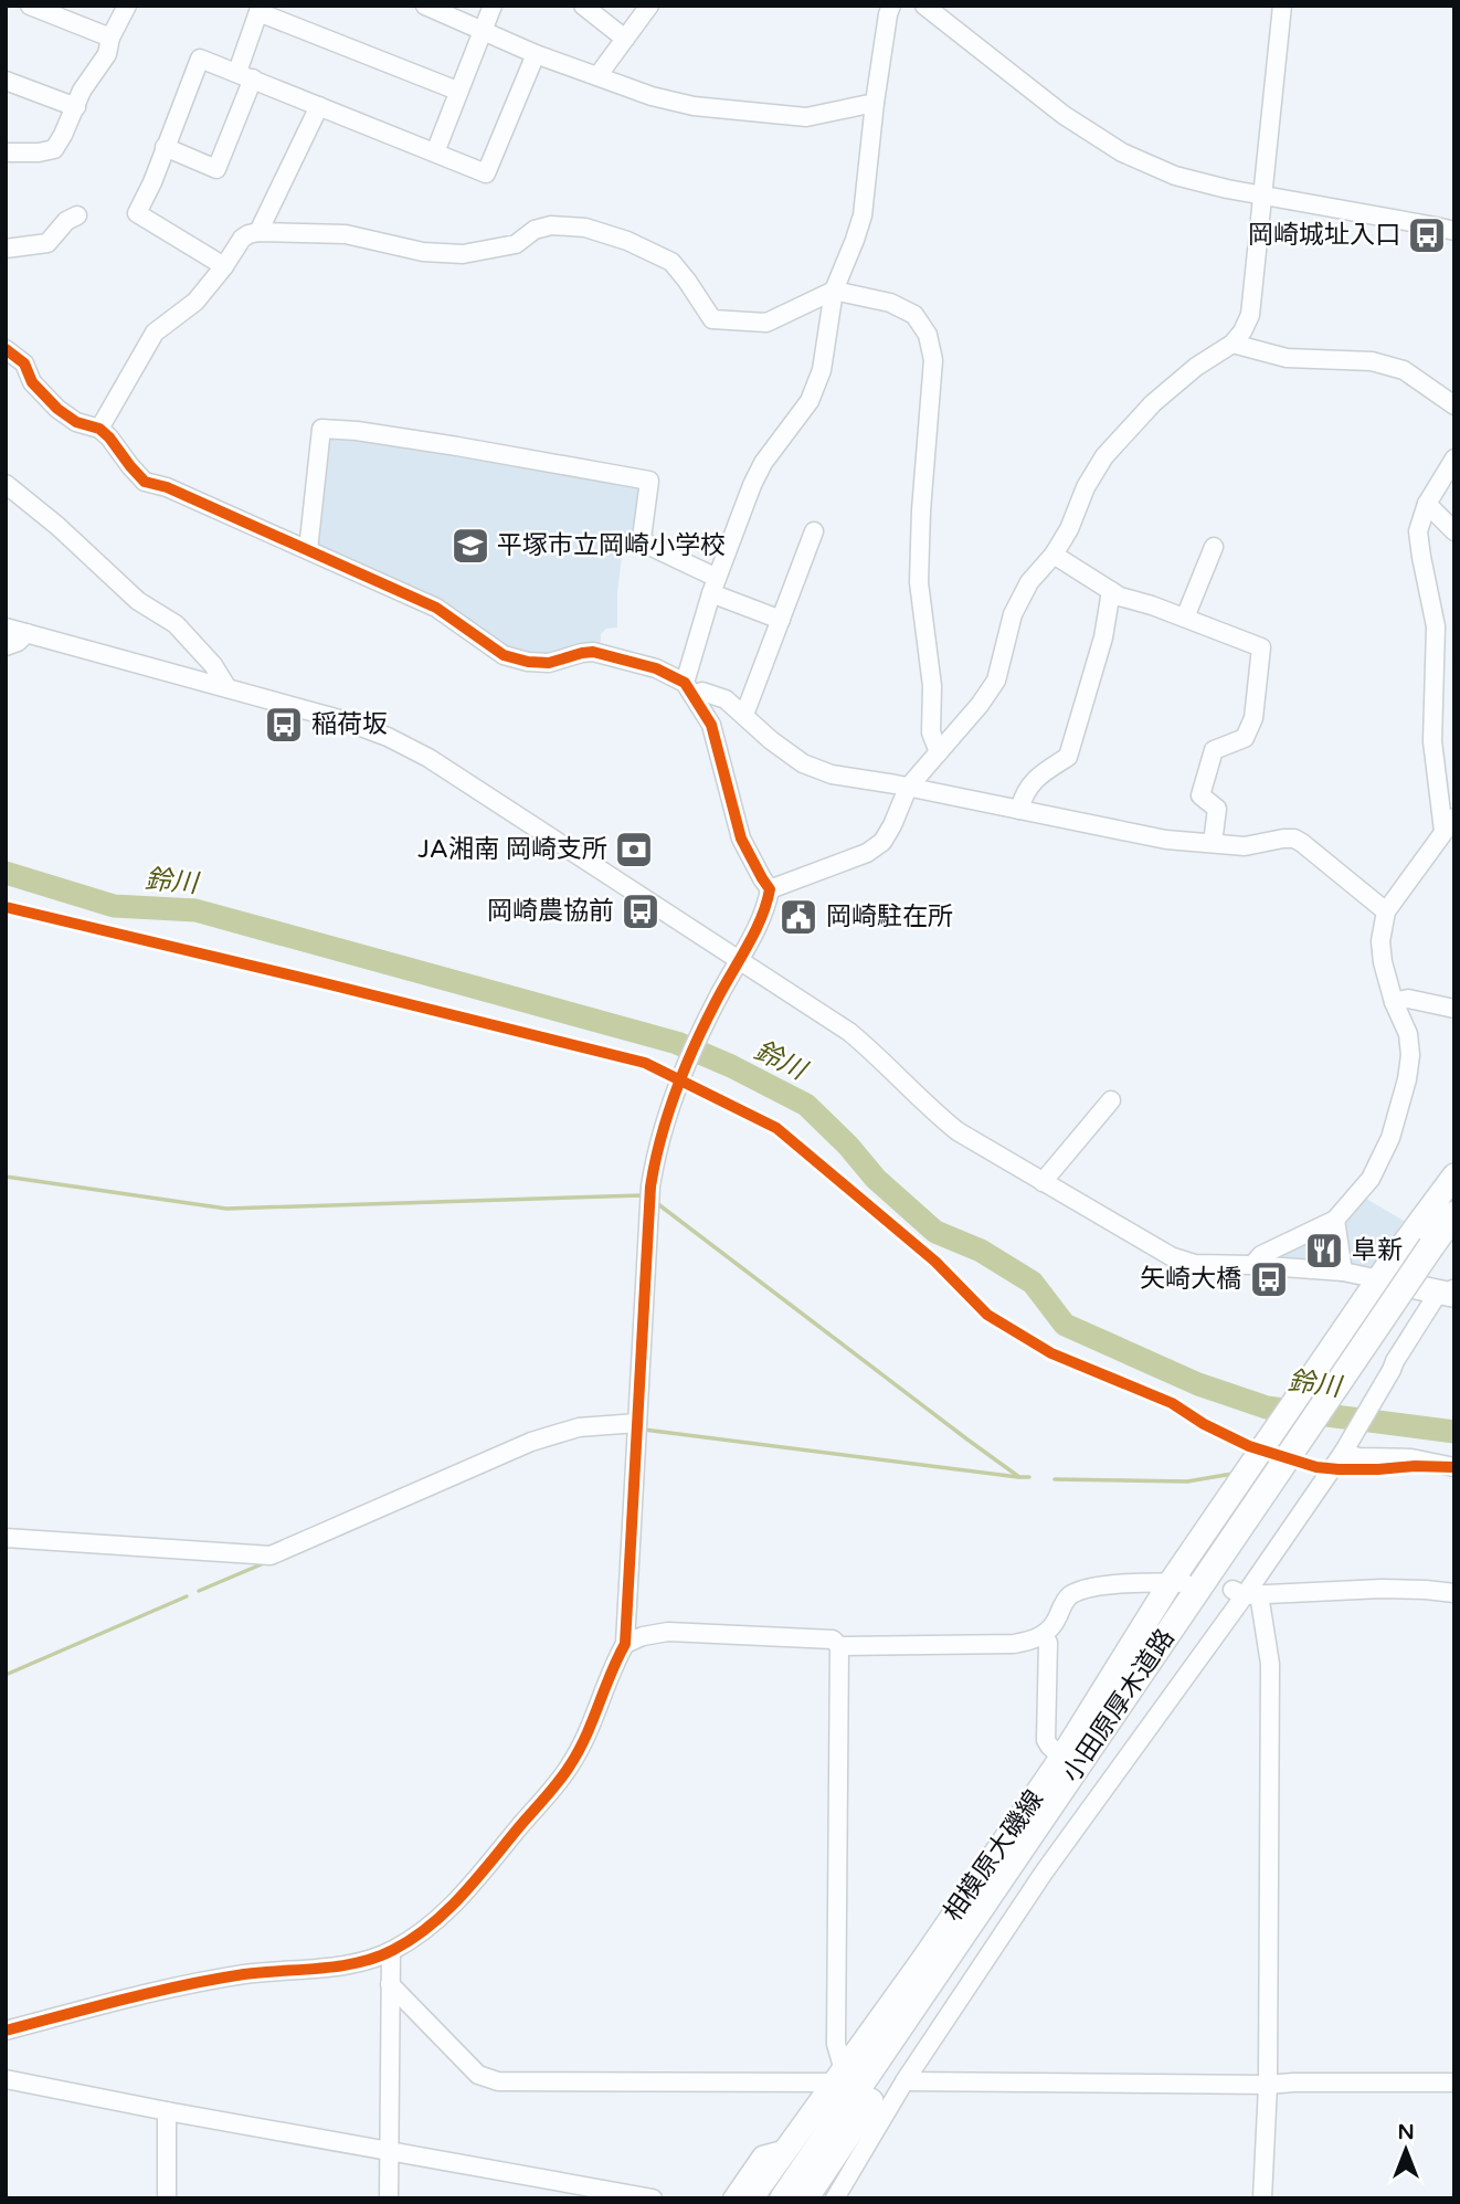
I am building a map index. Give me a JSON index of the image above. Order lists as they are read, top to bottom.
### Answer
{
  "streets": {
    "highway": ["小田原厚木道路"],
    "main road": ["相模原大磯線"]
  },
  "water": ["鈴川"],
  "places": {
    "bus stop": [
      "岡崎城址入口",
      "稲荷坂",
      "岡崎農協前",
      "矢崎大橋"
    ],
    "school or university": ["平塚市立岡崎小学校"],
    "bank": ["JA湘南 岡崎支所"],
    "public building": ["岡崎駐在所"],
    "restaurant": ["阜新"]
  },
  "north": "top"
}
